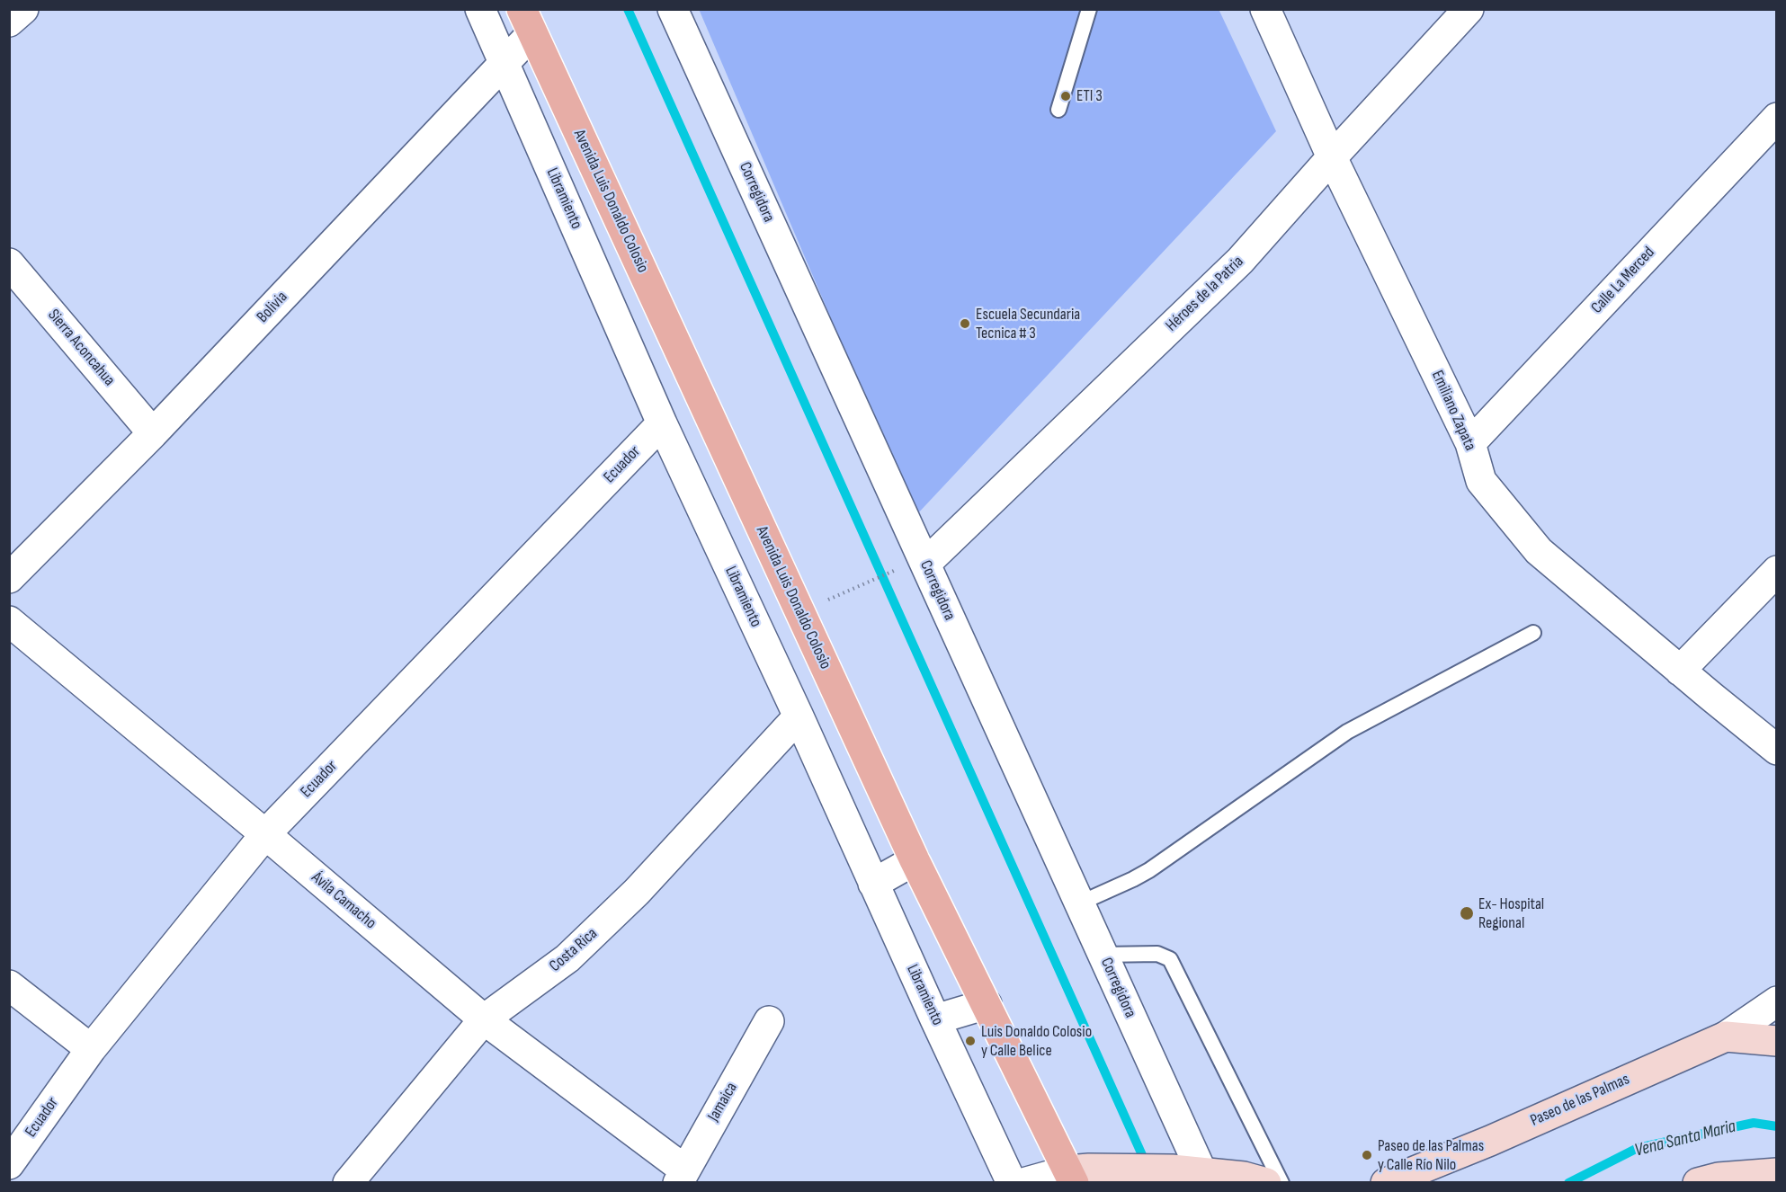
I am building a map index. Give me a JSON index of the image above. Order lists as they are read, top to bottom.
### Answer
{
  "streets": {
    "main road": ["Avenida Luis Donaldo Colosio"],
    "street": [
      "Corregidora",
      "Libramiento",
      "Calle La Merced",
      "Héroes de la Patria",
      "Bolivia",
      "Sierra Aconcahua",
      "Emiliano Zapata",
      "Ecuador",
      "Ávila Camacho",
      "Costa Rica",
      "Paseo de las Palmas",
      "Jamaica"
    ]
  },
  "crossings": [
    ["Corregidora", "Héroes de la Patria"],
    ["Libramiento", "Bolivia"],
    ["Libramiento", "Ecuador"],
    ["Libramiento", "Costa Rica"],
    ["Avenida Luis Donaldo Colosio", "Bolivia"],
    ["Calle La Merced", "Emiliano Zapata"],
    ["Héroes de la Patria", "Emiliano Zapata"],
    ["Bolivia", "Sierra Aconcahua"],
    ["Ecuador", "Ávila Camacho"],
    ["Ávila Camacho", "Costa Rica"],
    ["Ávila Camacho", "Jamaica"]
  ],
  "water": ["Vena Santa Maria"],
  "places": [
    "ETI 3",
    "Escuela Secundaria Tecnica # 3",
    "Ex- Hospital Regional",
    "Luis Donaldo Colosio y Calle Belice",
    "Paseo de las Palmas y Calle Río Nilo"
  ]
}
